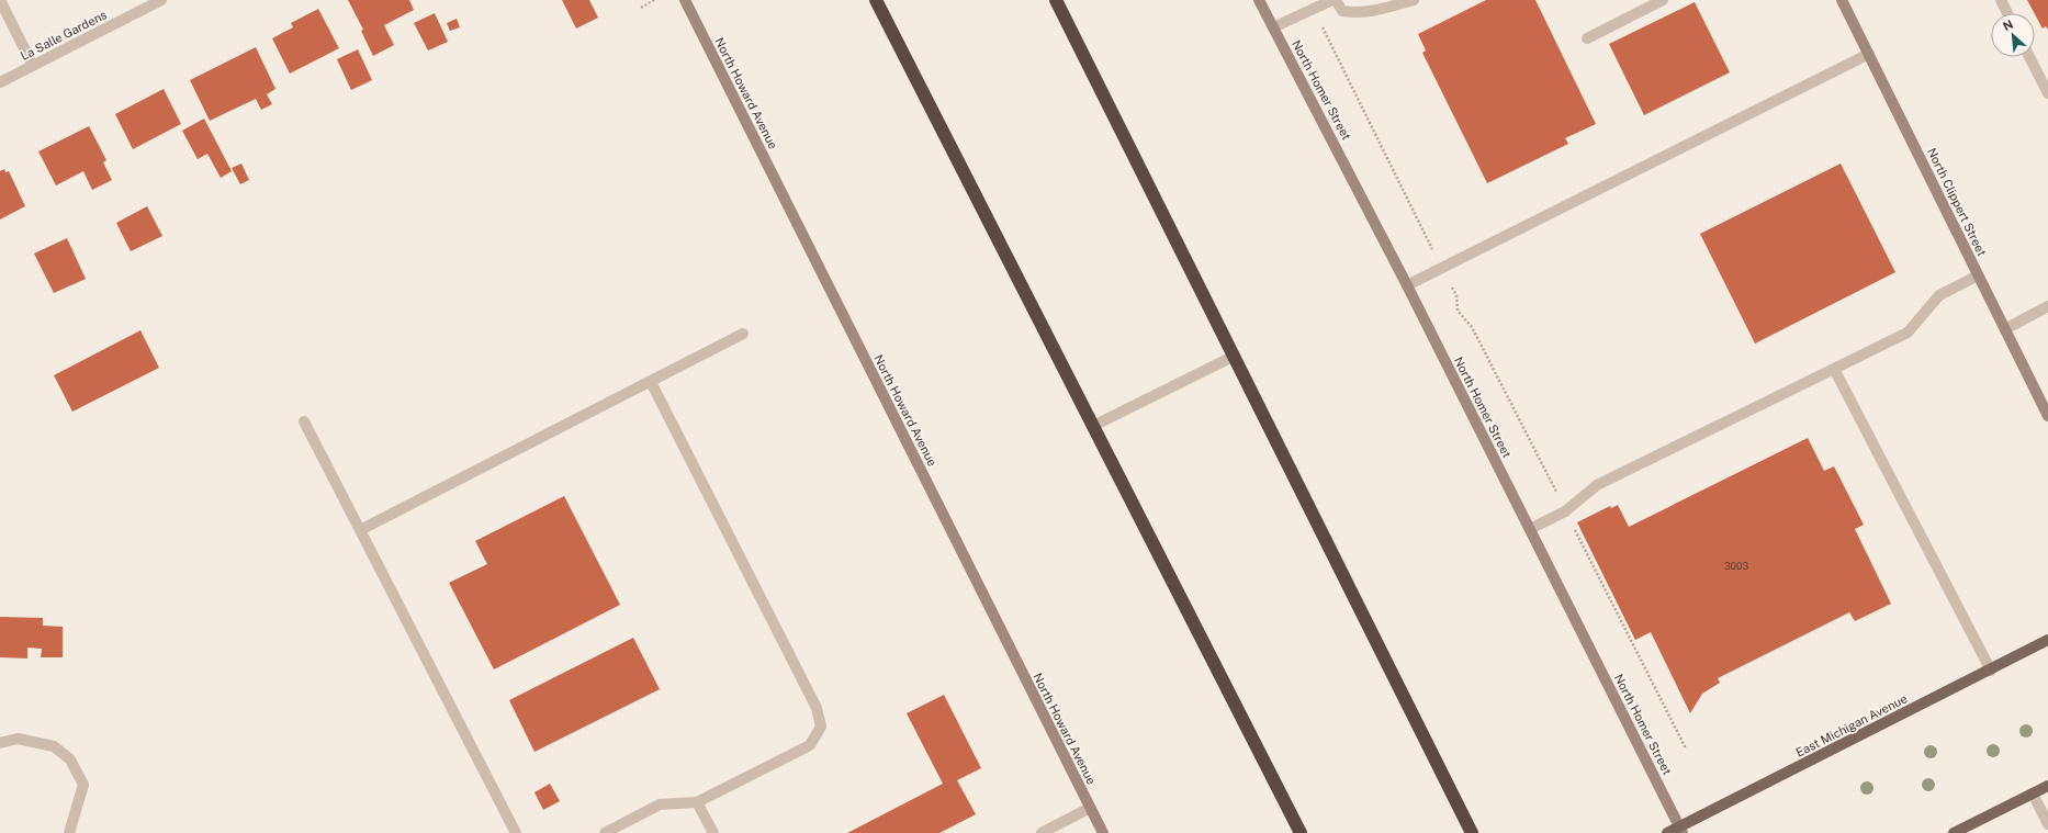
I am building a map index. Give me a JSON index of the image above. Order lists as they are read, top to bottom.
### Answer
{
  "streets": {
    "main road": ["East Michigan Avenue"],
    "street": [
      "La Salle Gardens",
      "North Homer Street",
      "North Howard Avenue",
      "North Clippert Street"
    ]
  },
  "crossings": [
    ["North Homer Street", "East Michigan Avenue"]
  ],
  "house_numbers": ["3003"],
  "north": "top left"
}
